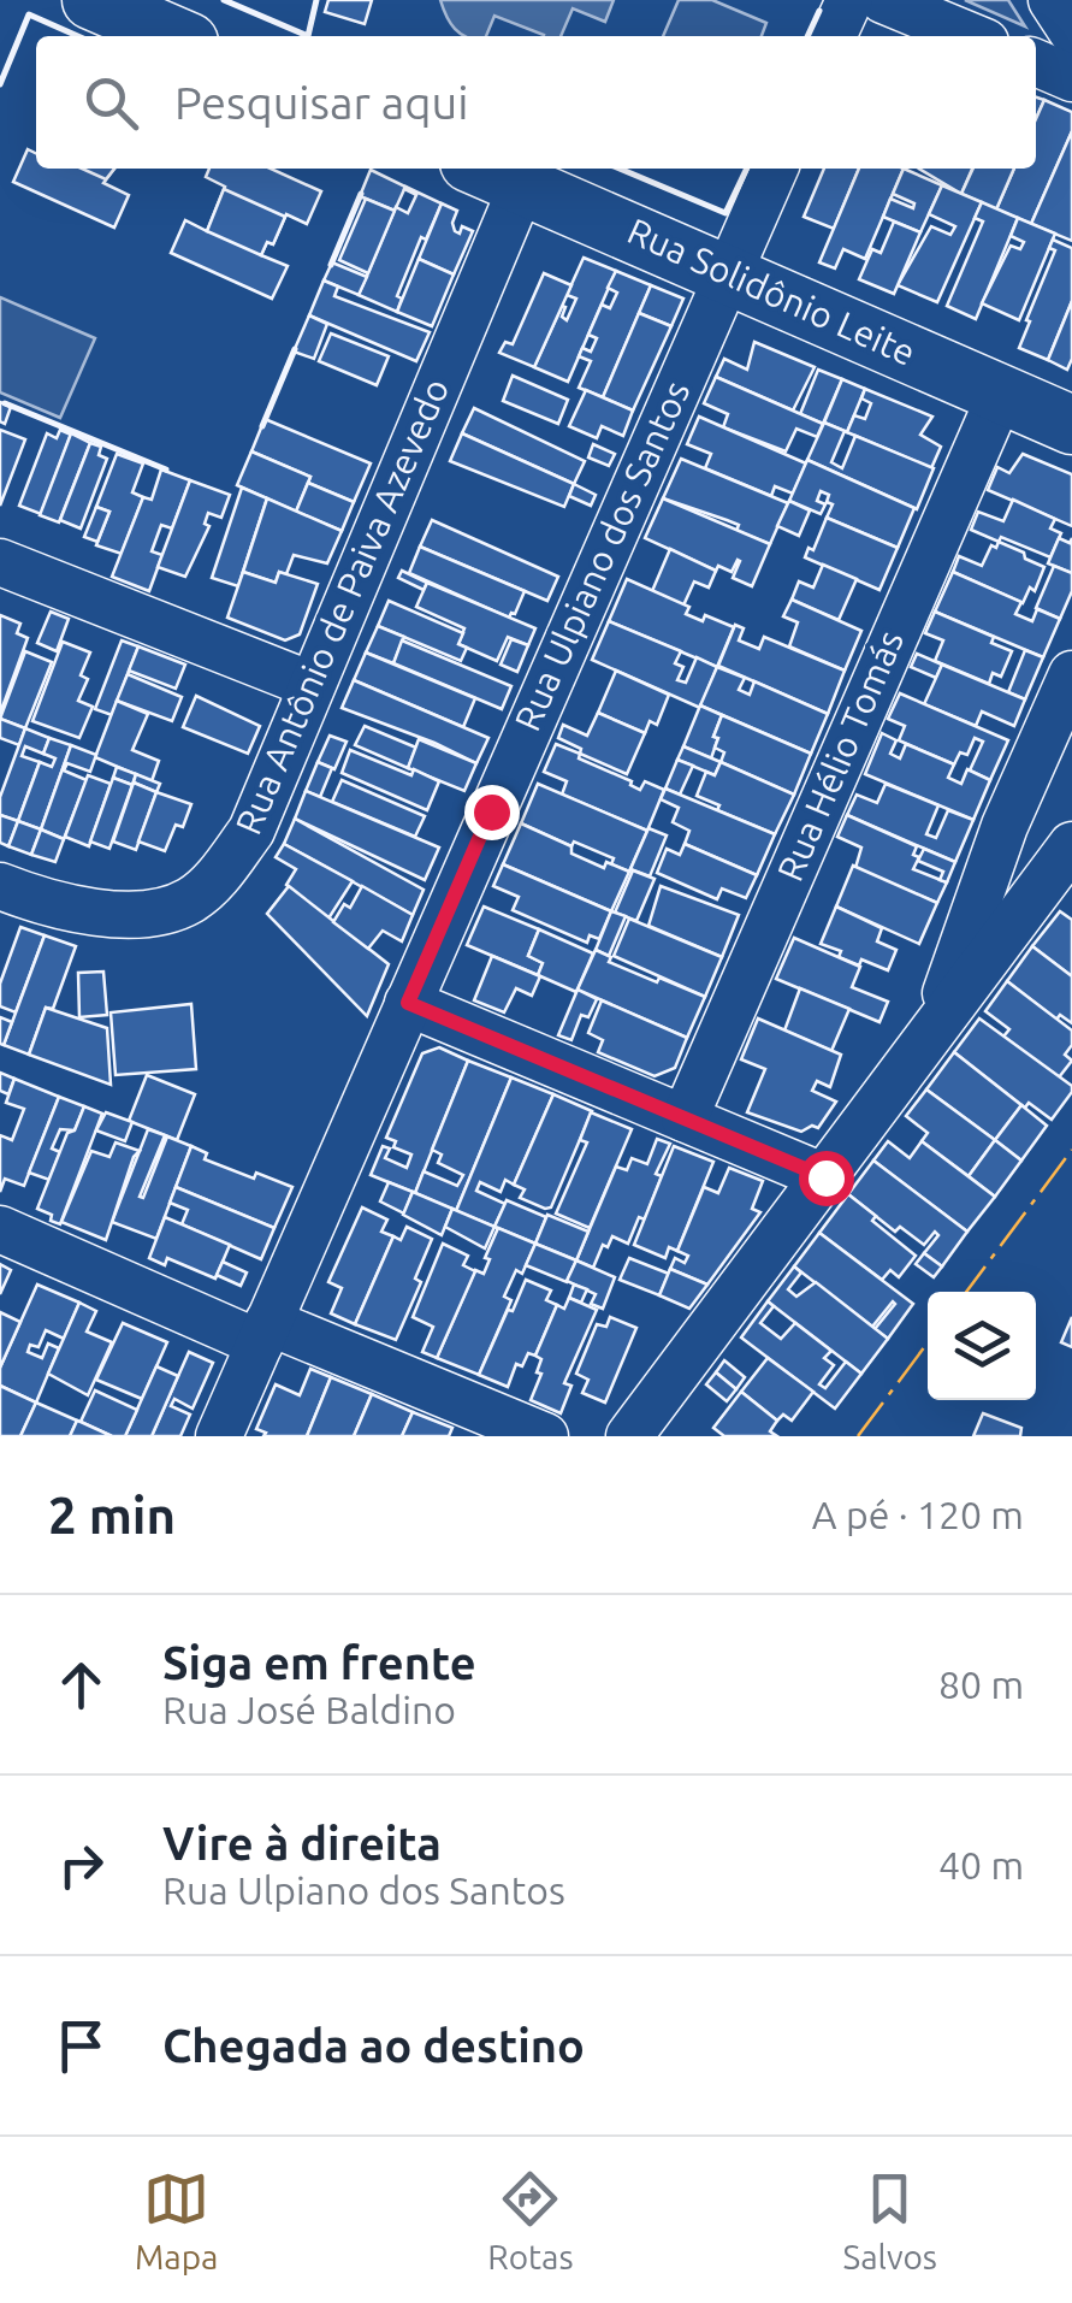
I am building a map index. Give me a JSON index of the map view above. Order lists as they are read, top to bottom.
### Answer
{
  "streets": {
    "main road": ["Rua Solidônio Leite"],
    "street": ["Rua Ulpiano dos Santos", "Rua Antônio de Paiva Azevedo", "Rua Hélio Tomás"]
  },
  "crossings": [
    ["Rua Solidônio Leite", "Rua Ulpiano dos Santos"],
    ["Rua Solidônio Leite", "Rua Antônio de Paiva Azevedo"],
    ["Rua Solidônio Leite", "Rua Hélio Tomás"]
  ],
  "page": {
    "search": "Pesquisar aqui",
    "heading": ["2 min", "A pé · 120 m"],
    "list": [
      ["Siga em frente", "Rua José Baldino", "80 m"],
      ["Vire à direita", "Rua Ulpiano dos Santos", "40 m"],
      "Chegada ao destino"
    ],
    "nav": ["Mapa", "Rotas", "Salvos"]
  }
}
